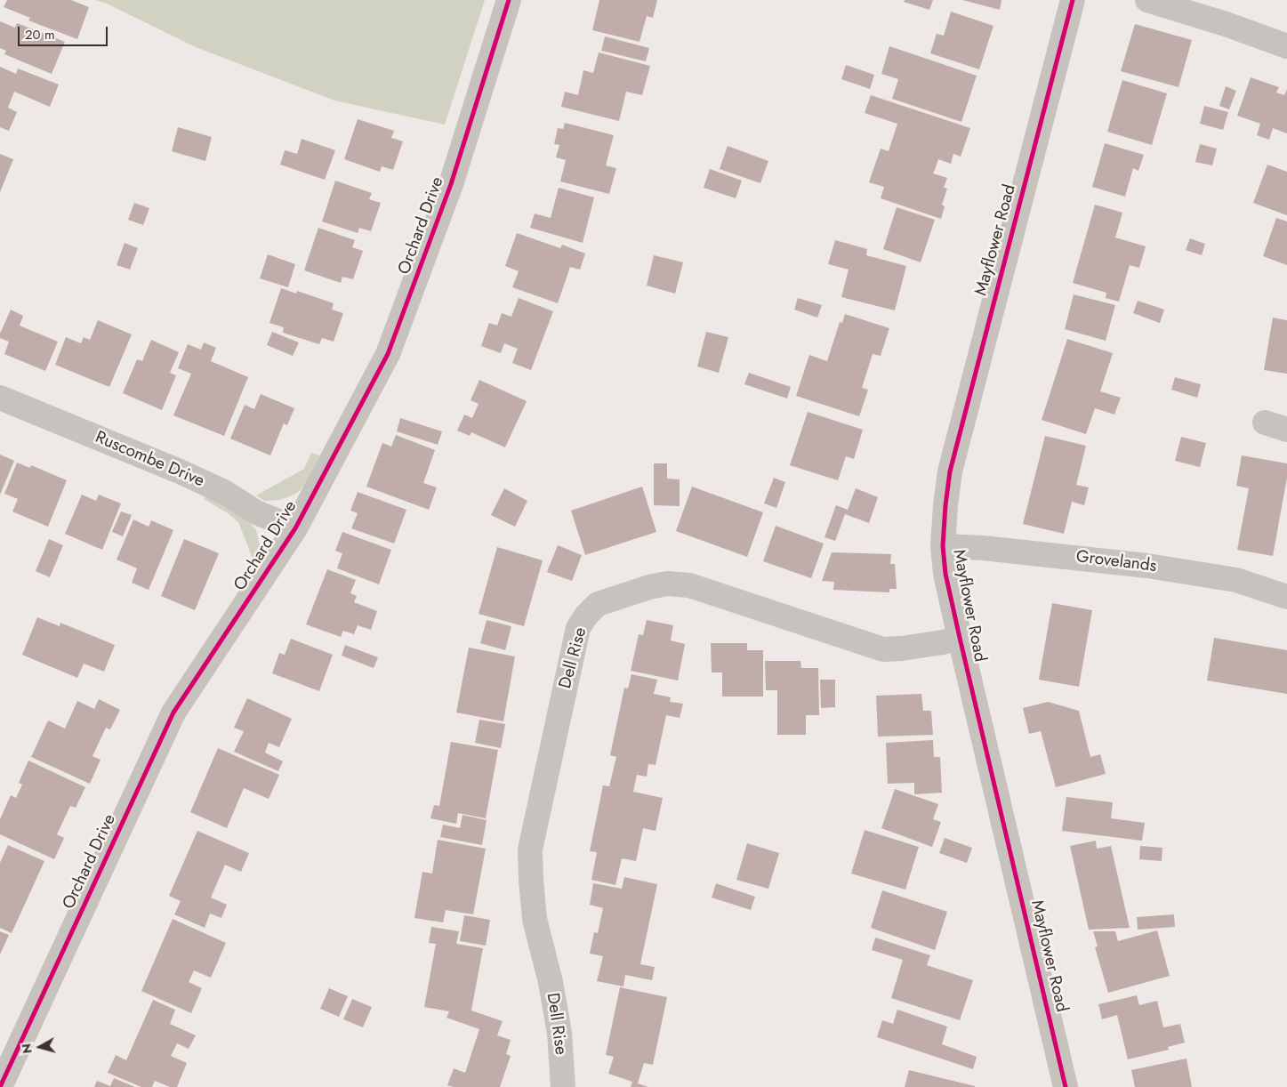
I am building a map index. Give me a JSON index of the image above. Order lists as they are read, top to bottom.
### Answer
{
  "streets": {
    "street": [
      "Orchard Drive",
      "Mayflower Road",
      "Ruscombe Drive",
      "Grovelands",
      "Dell Rise"
    ]
  },
  "crossings": [
    ["Orchard Drive", "Ruscombe Drive"],
    ["Mayflower Road", "Grovelands"],
    ["Mayflower Road", "Dell Rise"]
  ],
  "scale_bar": "20 m",
  "north": "left"
}
